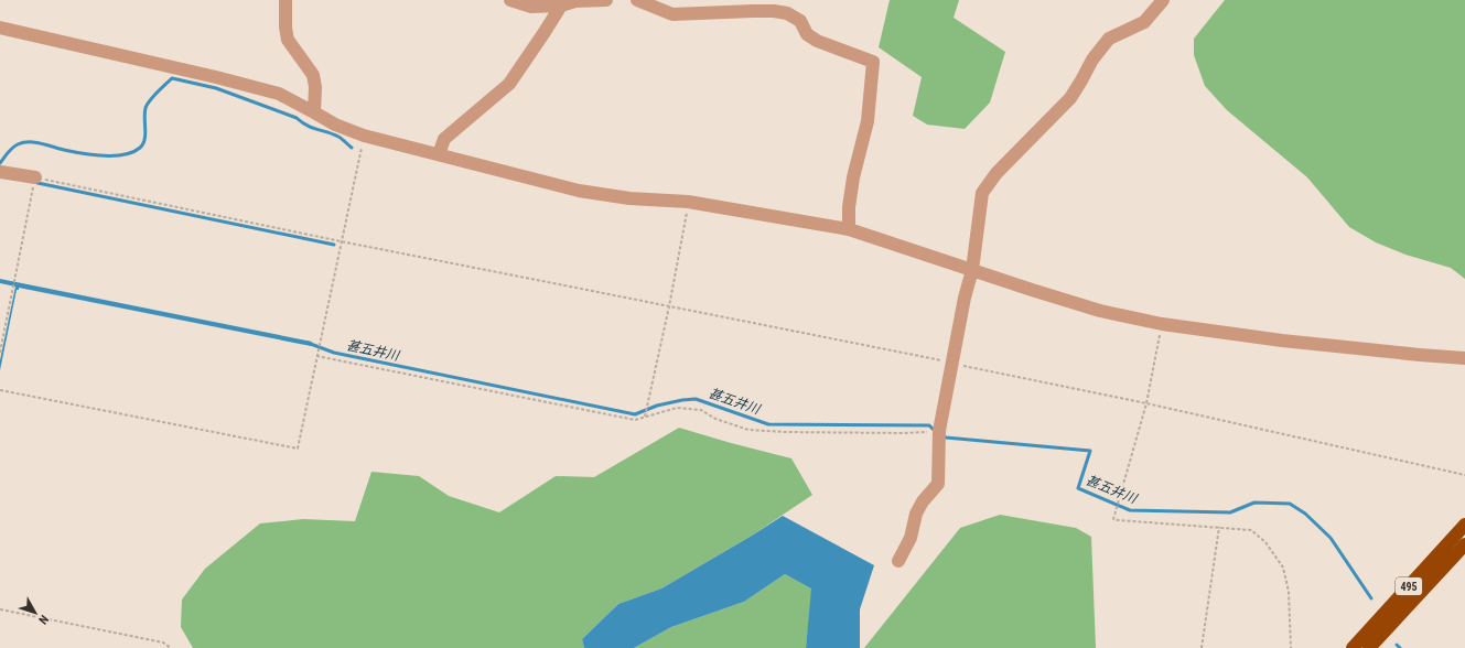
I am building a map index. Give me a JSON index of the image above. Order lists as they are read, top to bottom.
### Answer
{
  "streets": {
    "highway": ["495"]
  },
  "water": ["甚五井川"],
  "north": "bottom right"
}
